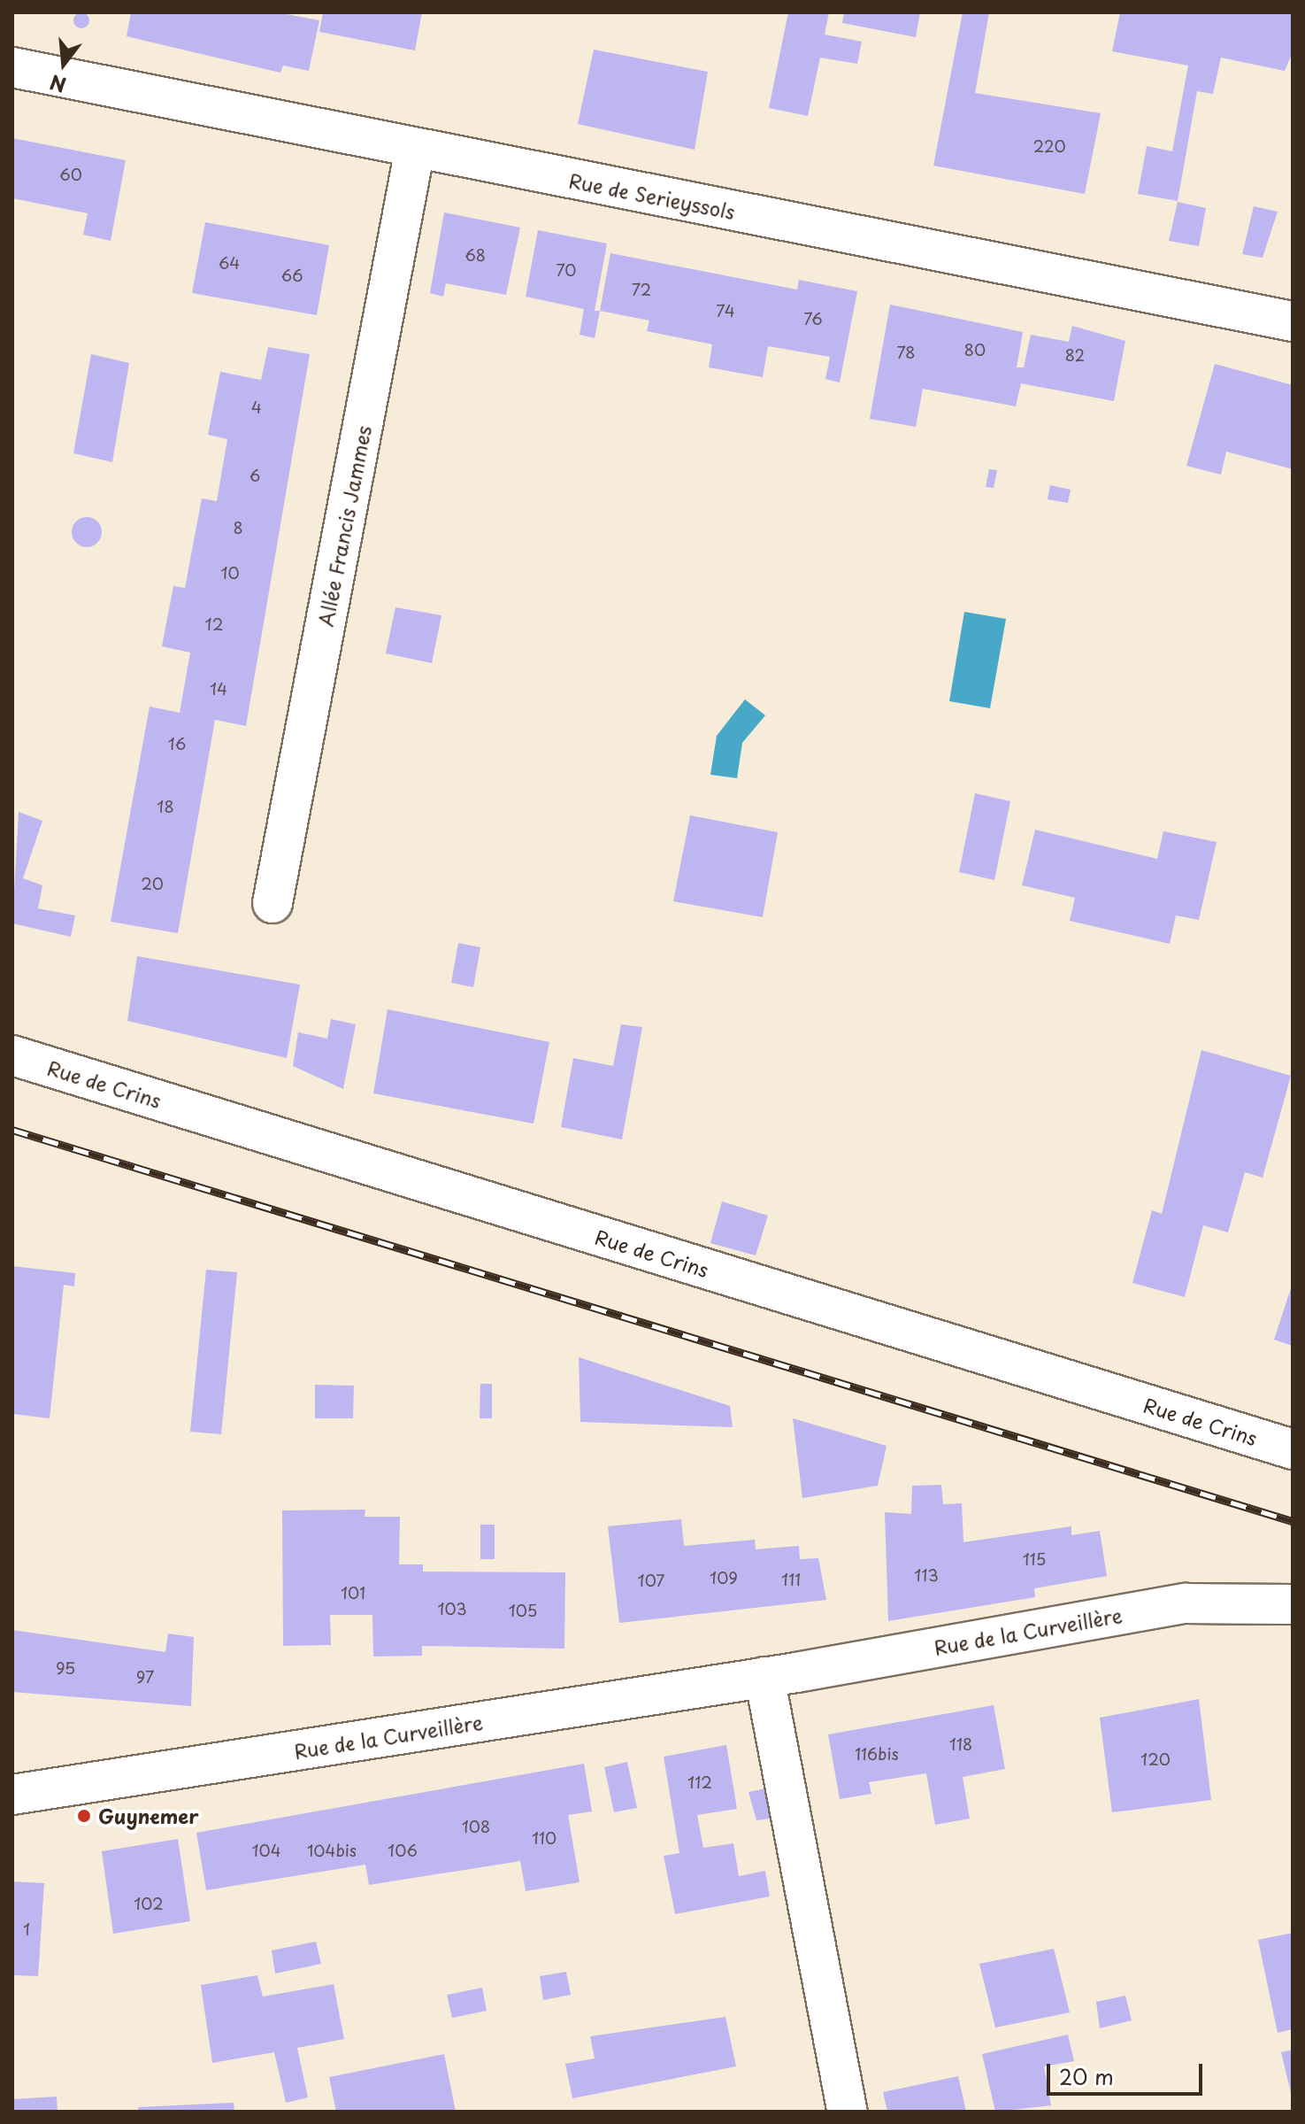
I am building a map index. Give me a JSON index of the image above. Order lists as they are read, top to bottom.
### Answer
{
  "streets": {
    "street": [
      "Rue de Serieyssols",
      "Allée Francis Jammes",
      "Rue de Crins",
      "Rue de la Curveillère"
    ]
  },
  "crossings": [
    ["Rue de Serieyssols", "Allée Francis Jammes"]
  ],
  "places": ["Guynemer"],
  "house_numbers": [
    "220",
    "60",
    "68",
    "64",
    "70",
    "66",
    "72",
    "74",
    "76",
    "80",
    "78",
    "82",
    "4",
    "6",
    "8",
    "10",
    "12",
    "14",
    "16",
    "18",
    "20",
    "115",
    "113",
    "109",
    "111",
    "107",
    "101",
    "103",
    "105",
    "95",
    "97",
    "118",
    "116bis",
    "120",
    "112",
    "108",
    "110",
    "104",
    "104bis",
    "106",
    "102",
    "1"
  ],
  "scale_bar": "20 m",
  "north": "bottom"
}
